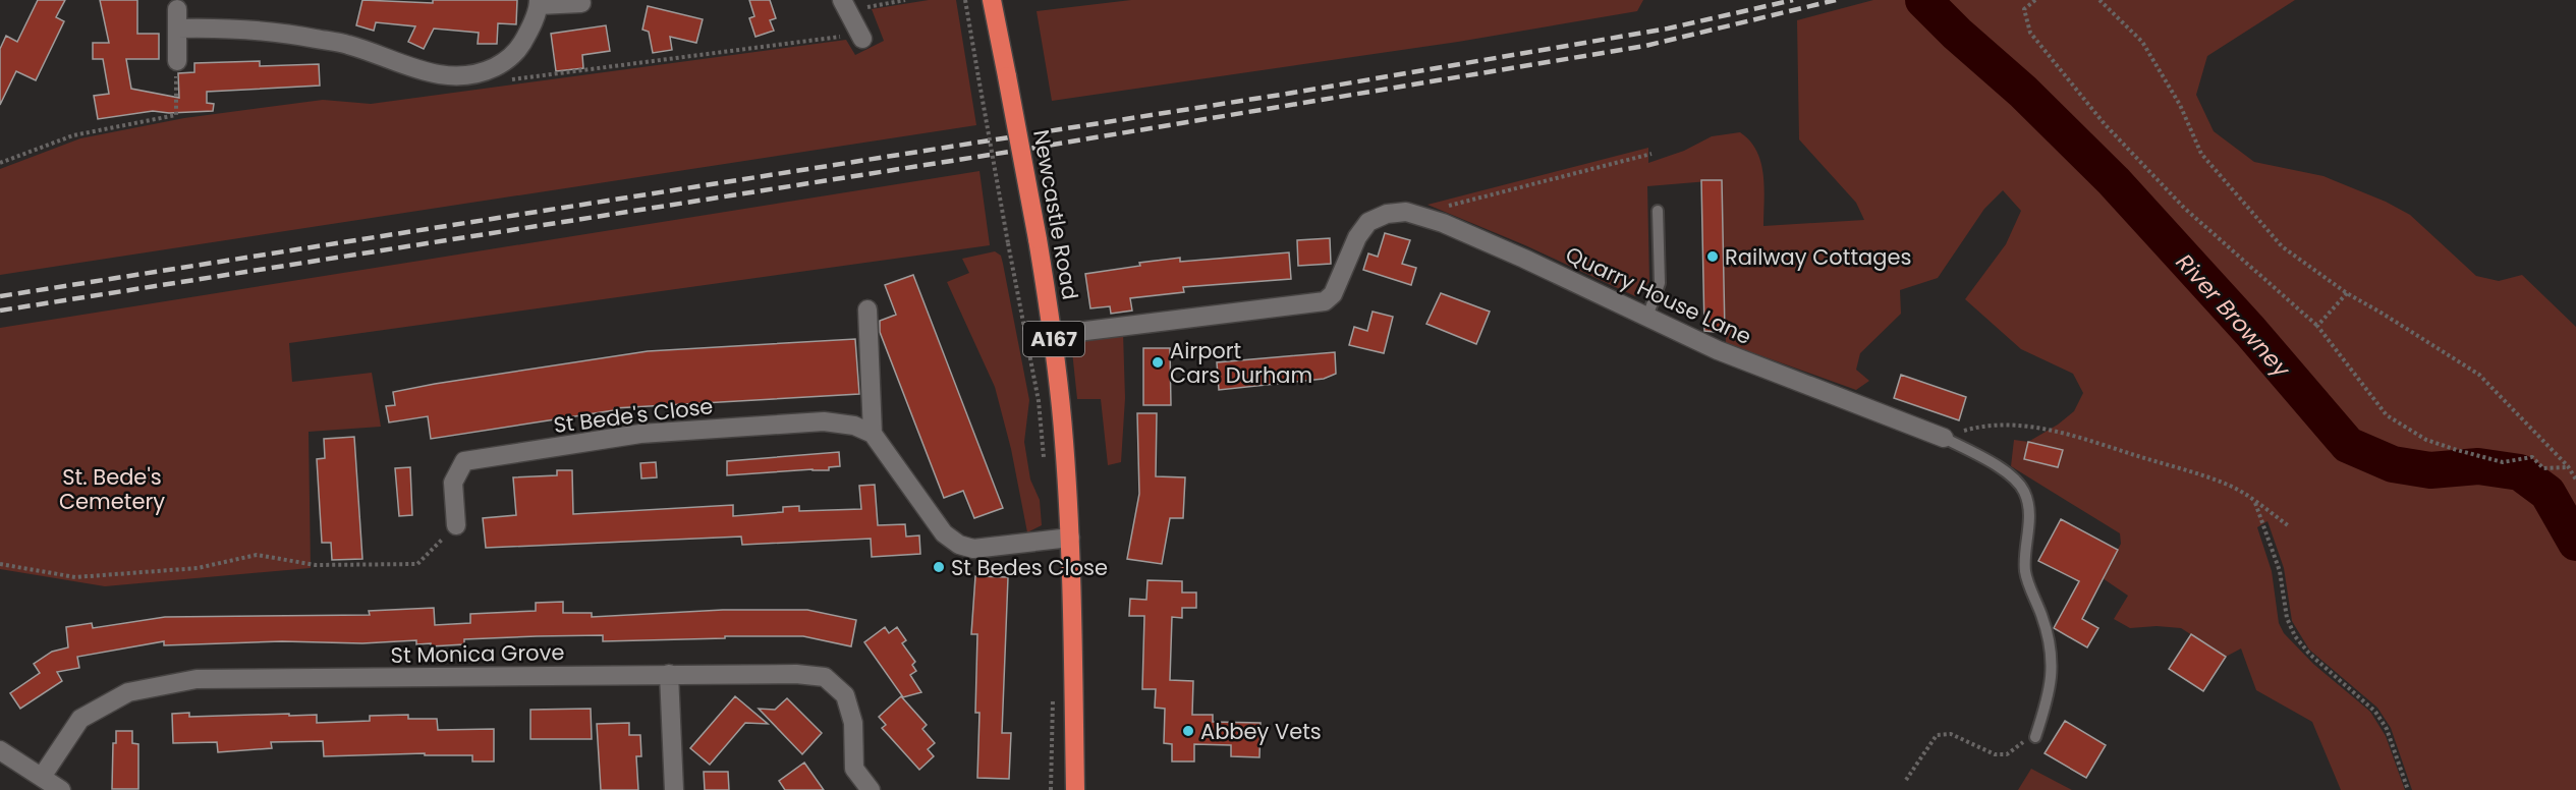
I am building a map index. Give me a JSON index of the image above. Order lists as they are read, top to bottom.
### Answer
{
  "streets": {
    "highway": ["Newcastle Road", "A167"],
    "street": ["Quarry House Lane", "St Bede's Close", "St Monica Grove"]
  },
  "crossings": [
    ["Newcastle Road", "Quarry House Lane"],
    ["Newcastle Road", "A167"]
  ],
  "water": ["River Browney"],
  "parks": ["St. Bede's Cemetery"],
  "places": [
    "Railway Cottages",
    "Airport Cars Durham",
    "St Bedes Close",
    "Abbey Vets"
  ]
}
